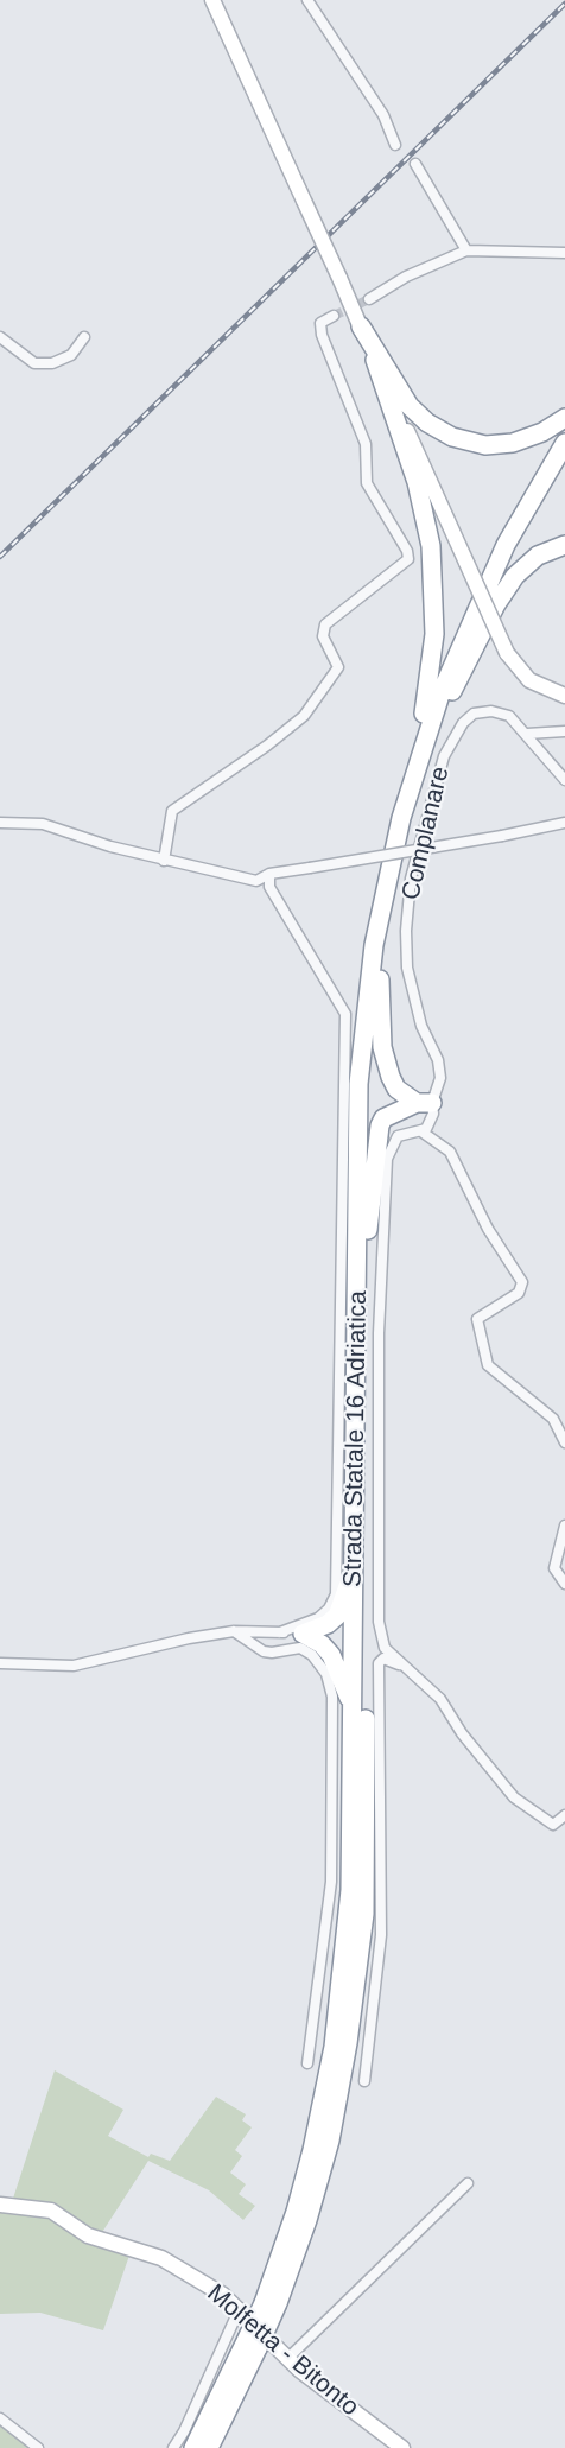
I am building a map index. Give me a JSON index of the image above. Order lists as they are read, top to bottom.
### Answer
{
  "streets": {
    "highway": ["Strada Statale 16 Adriatica"],
    "main road": ["Molfetta - Bitonto"],
    "street": ["Complanare"]
  },
  "crossings": [
    ["Strada Statale 16 Adriatica", "Molfetta - Bitonto"]
  ]
}
